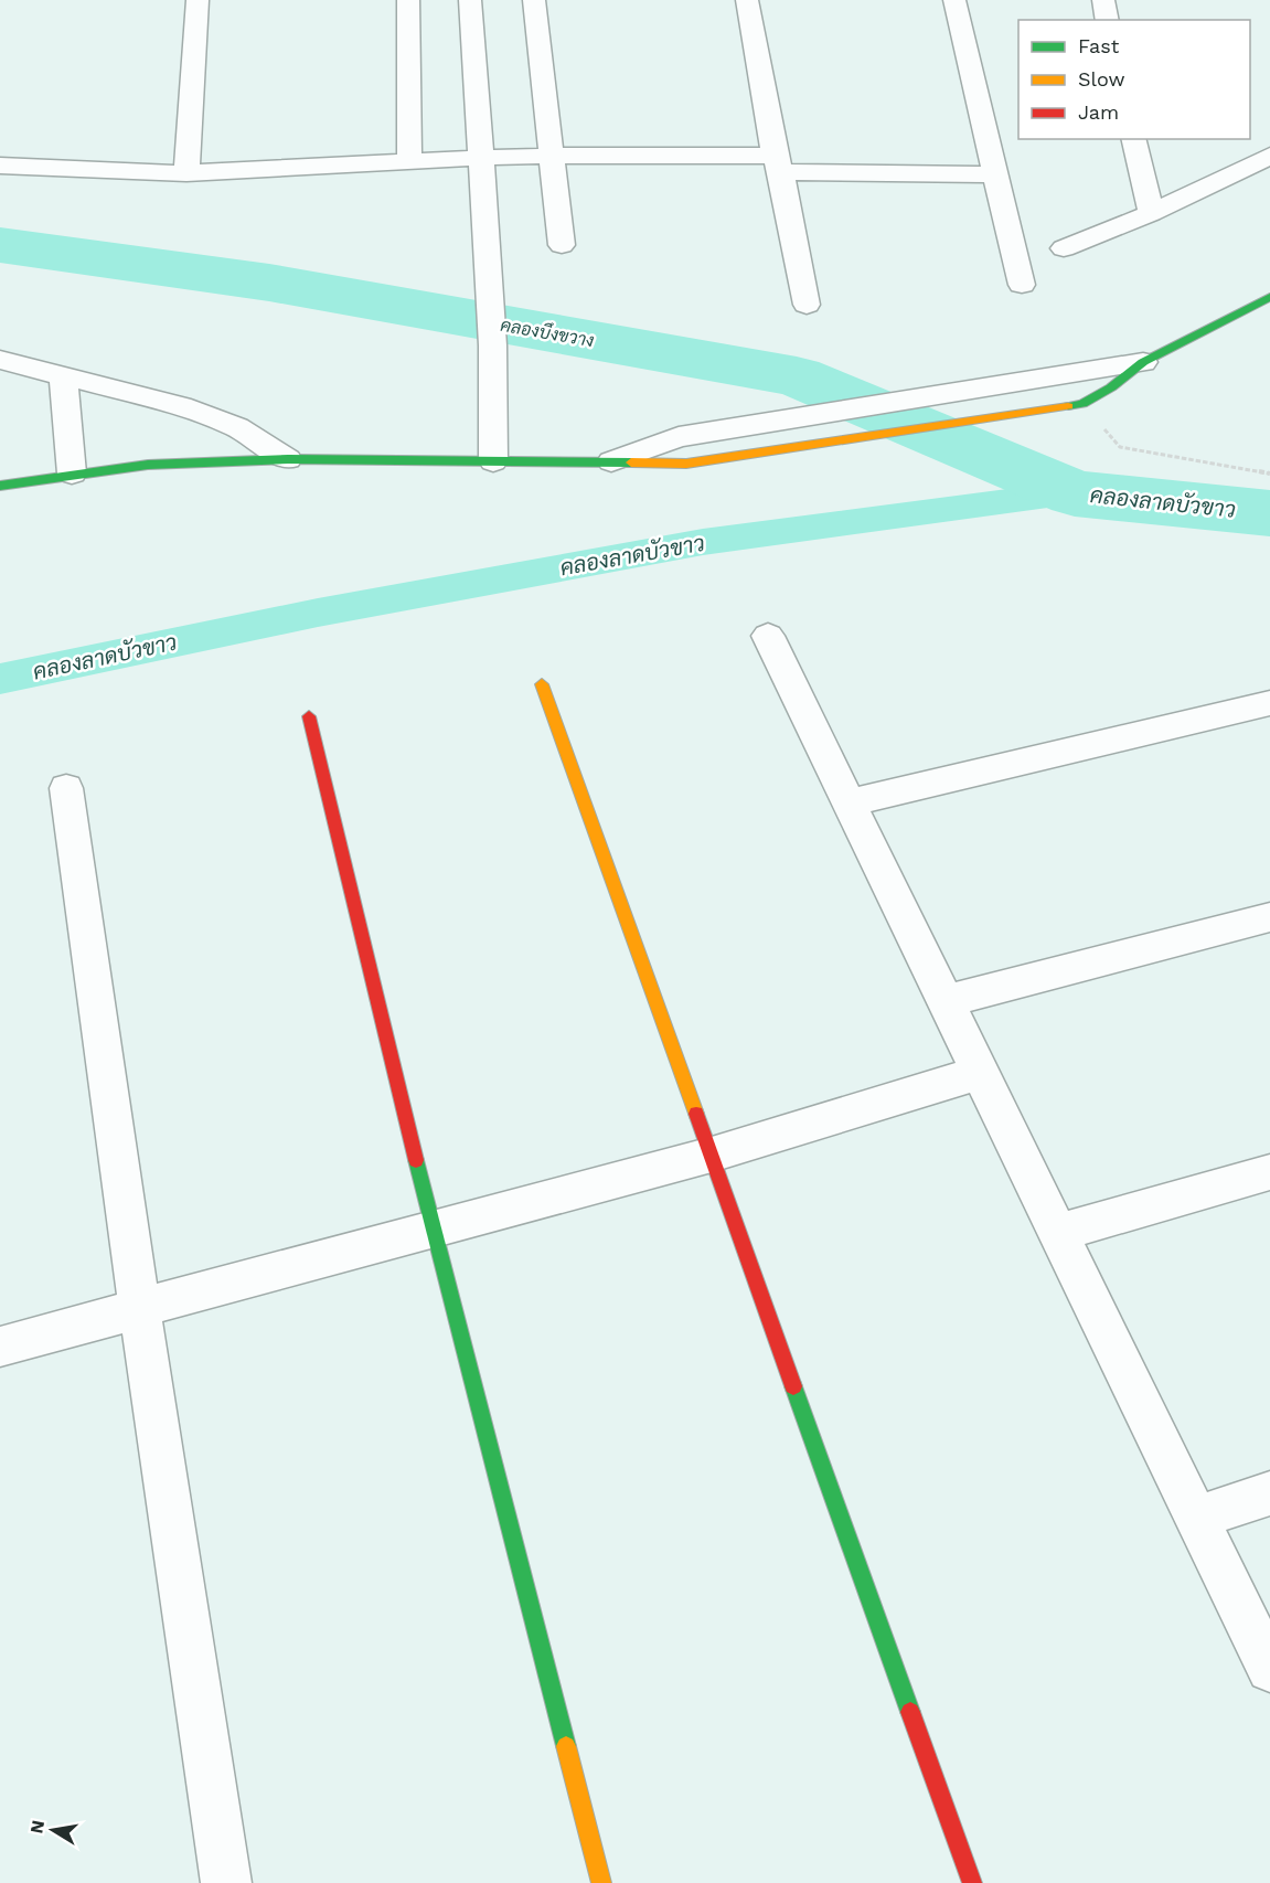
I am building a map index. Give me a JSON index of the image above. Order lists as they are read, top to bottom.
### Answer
{
  "water": ["คลองบึงขวาง", "คลองลาดบัวขาว"],
  "legend": ["Fast", "Slow", "Jam"],
  "north": "left"
}
